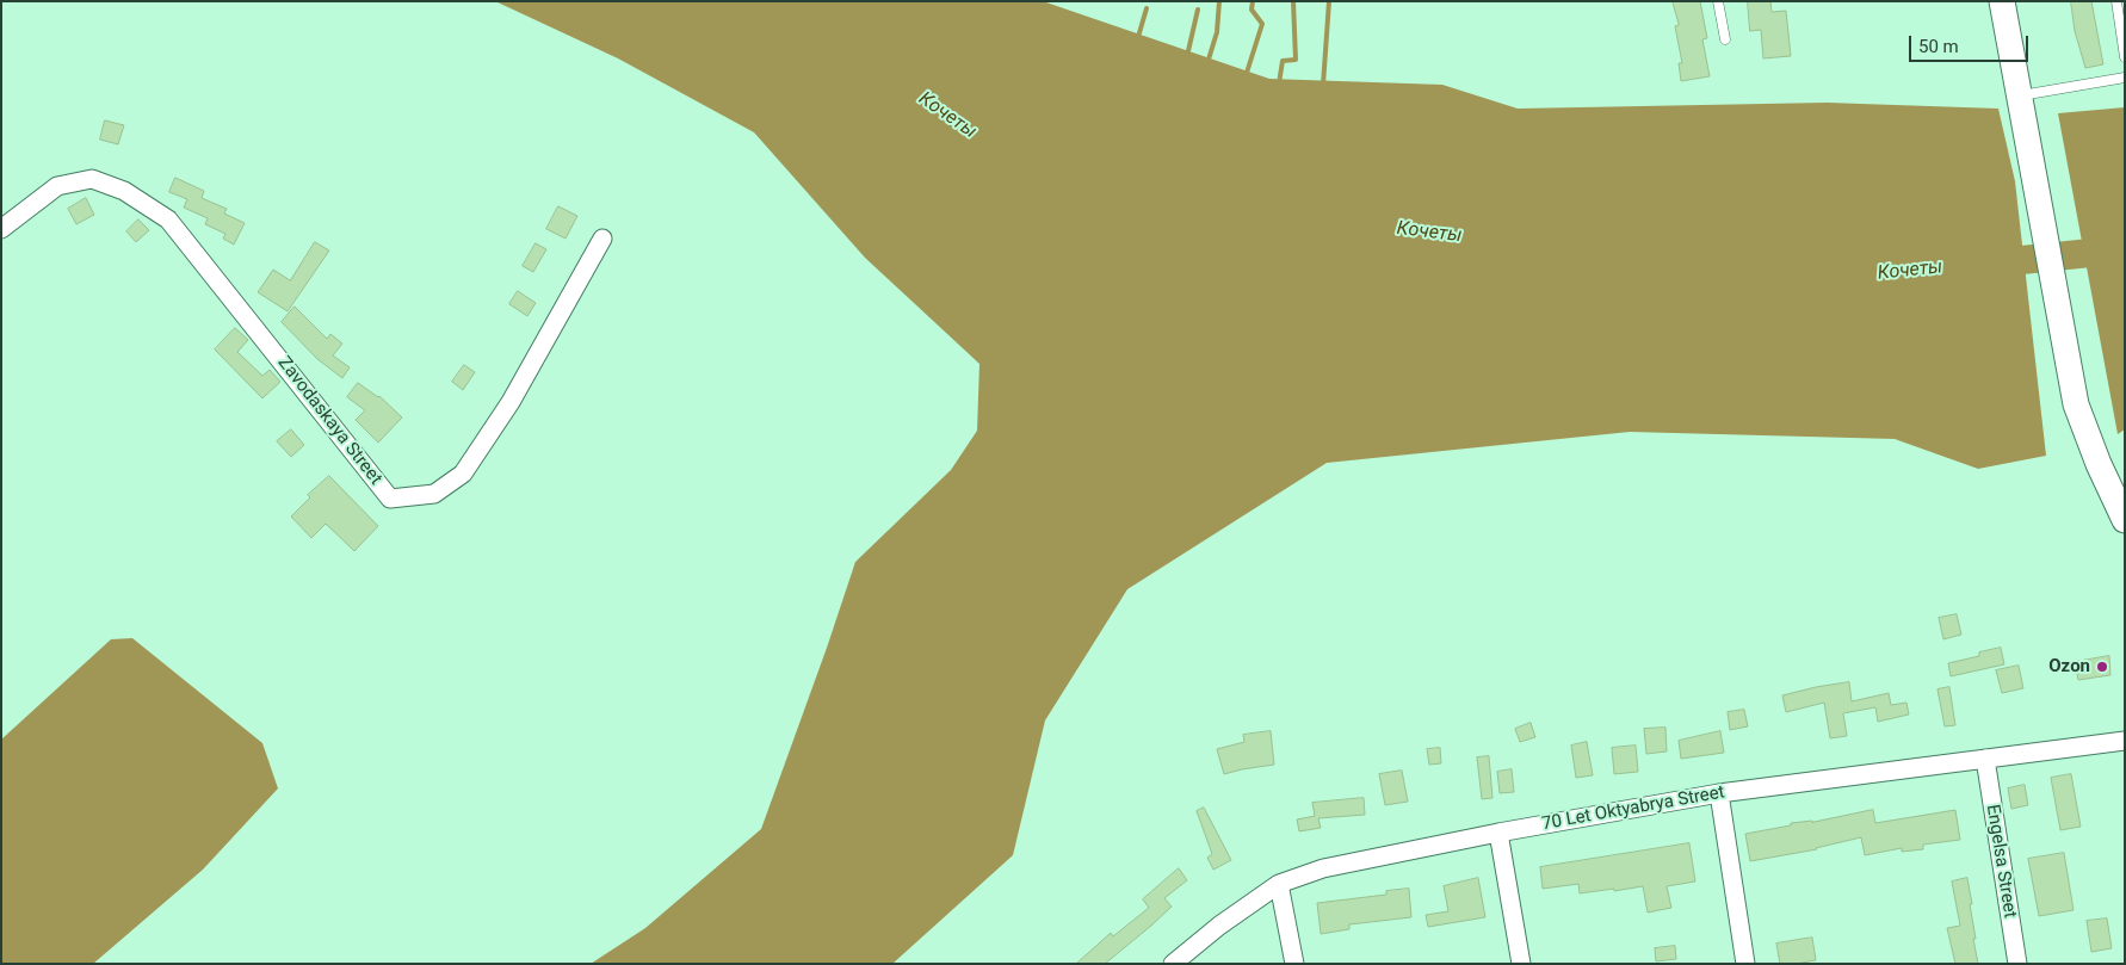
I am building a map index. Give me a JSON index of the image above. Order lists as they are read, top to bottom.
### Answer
{
  "streets": {
    "street": ["Zavodaskaya Street", "70 Let Oktyabrya Street", "Engelsa Street"]
  },
  "crossings": [
    ["70 Let Oktyabrya Street", "Engelsa Street"]
  ],
  "water": ["Кочеты"],
  "places": ["Ozon"],
  "scale_bar": "50 m"
}
